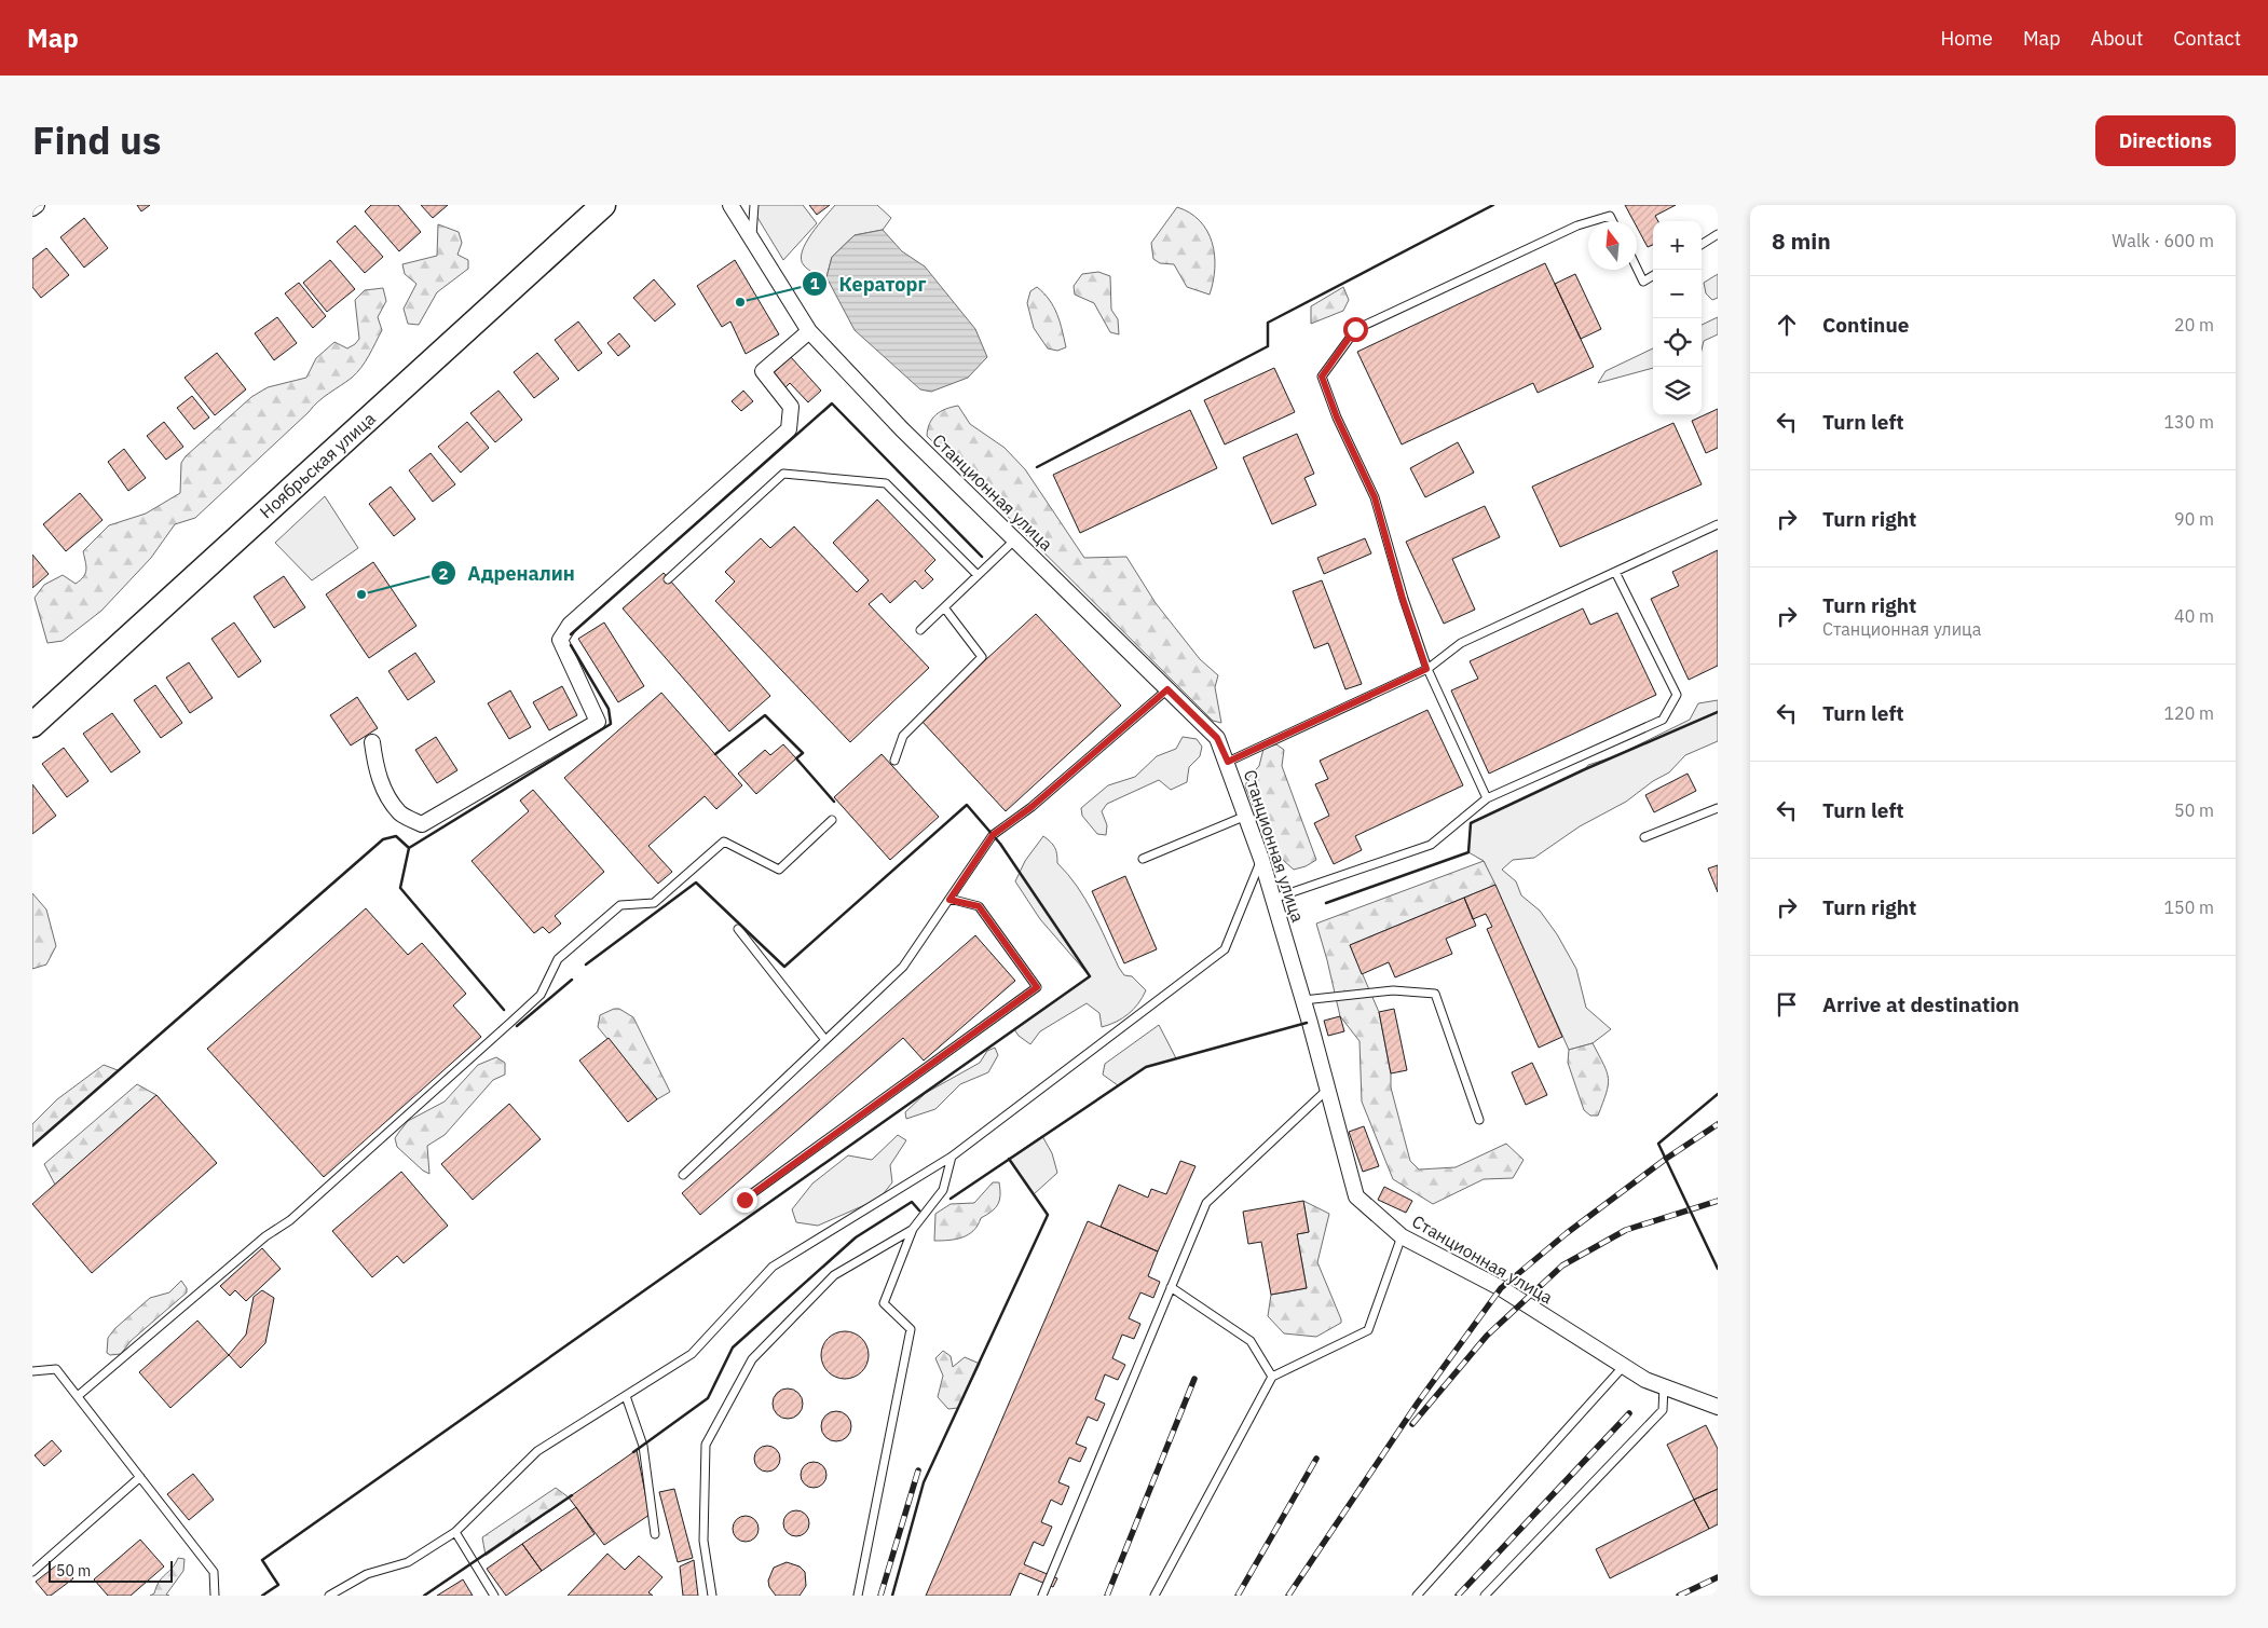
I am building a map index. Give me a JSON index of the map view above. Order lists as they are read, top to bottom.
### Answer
{
  "streets": {
    "highway": ["Ноябрьская улица"],
    "street": ["Станционная улица"]
  },
  "places": ["Кераторг", "Адреналин"],
  "scale_bar": "50 m",
  "north": "top",
  "page": {
    "header": "Map",
    "nav": [
      "Home",
      "Map",
      "About",
      "Contact"
    ],
    "title": "Find us",
    "buttons": "Directions",
    "heading": ["8 min", "Walk · 600 m"],
    "map_buttons": ["+", "−"],
    "list": [
      ["Continue", "20 m"],
      ["Turn left", "130 m"],
      ["Turn right", "90 m"],
      ["Turn right", "Станционная улица", "40 m"],
      ["Turn left", "120 m"],
      ["Turn left", "50 m"],
      ["Turn right", "150 m"],
      "Arrive at destination"
    ],
    "scale": "50 m"
  }
}
